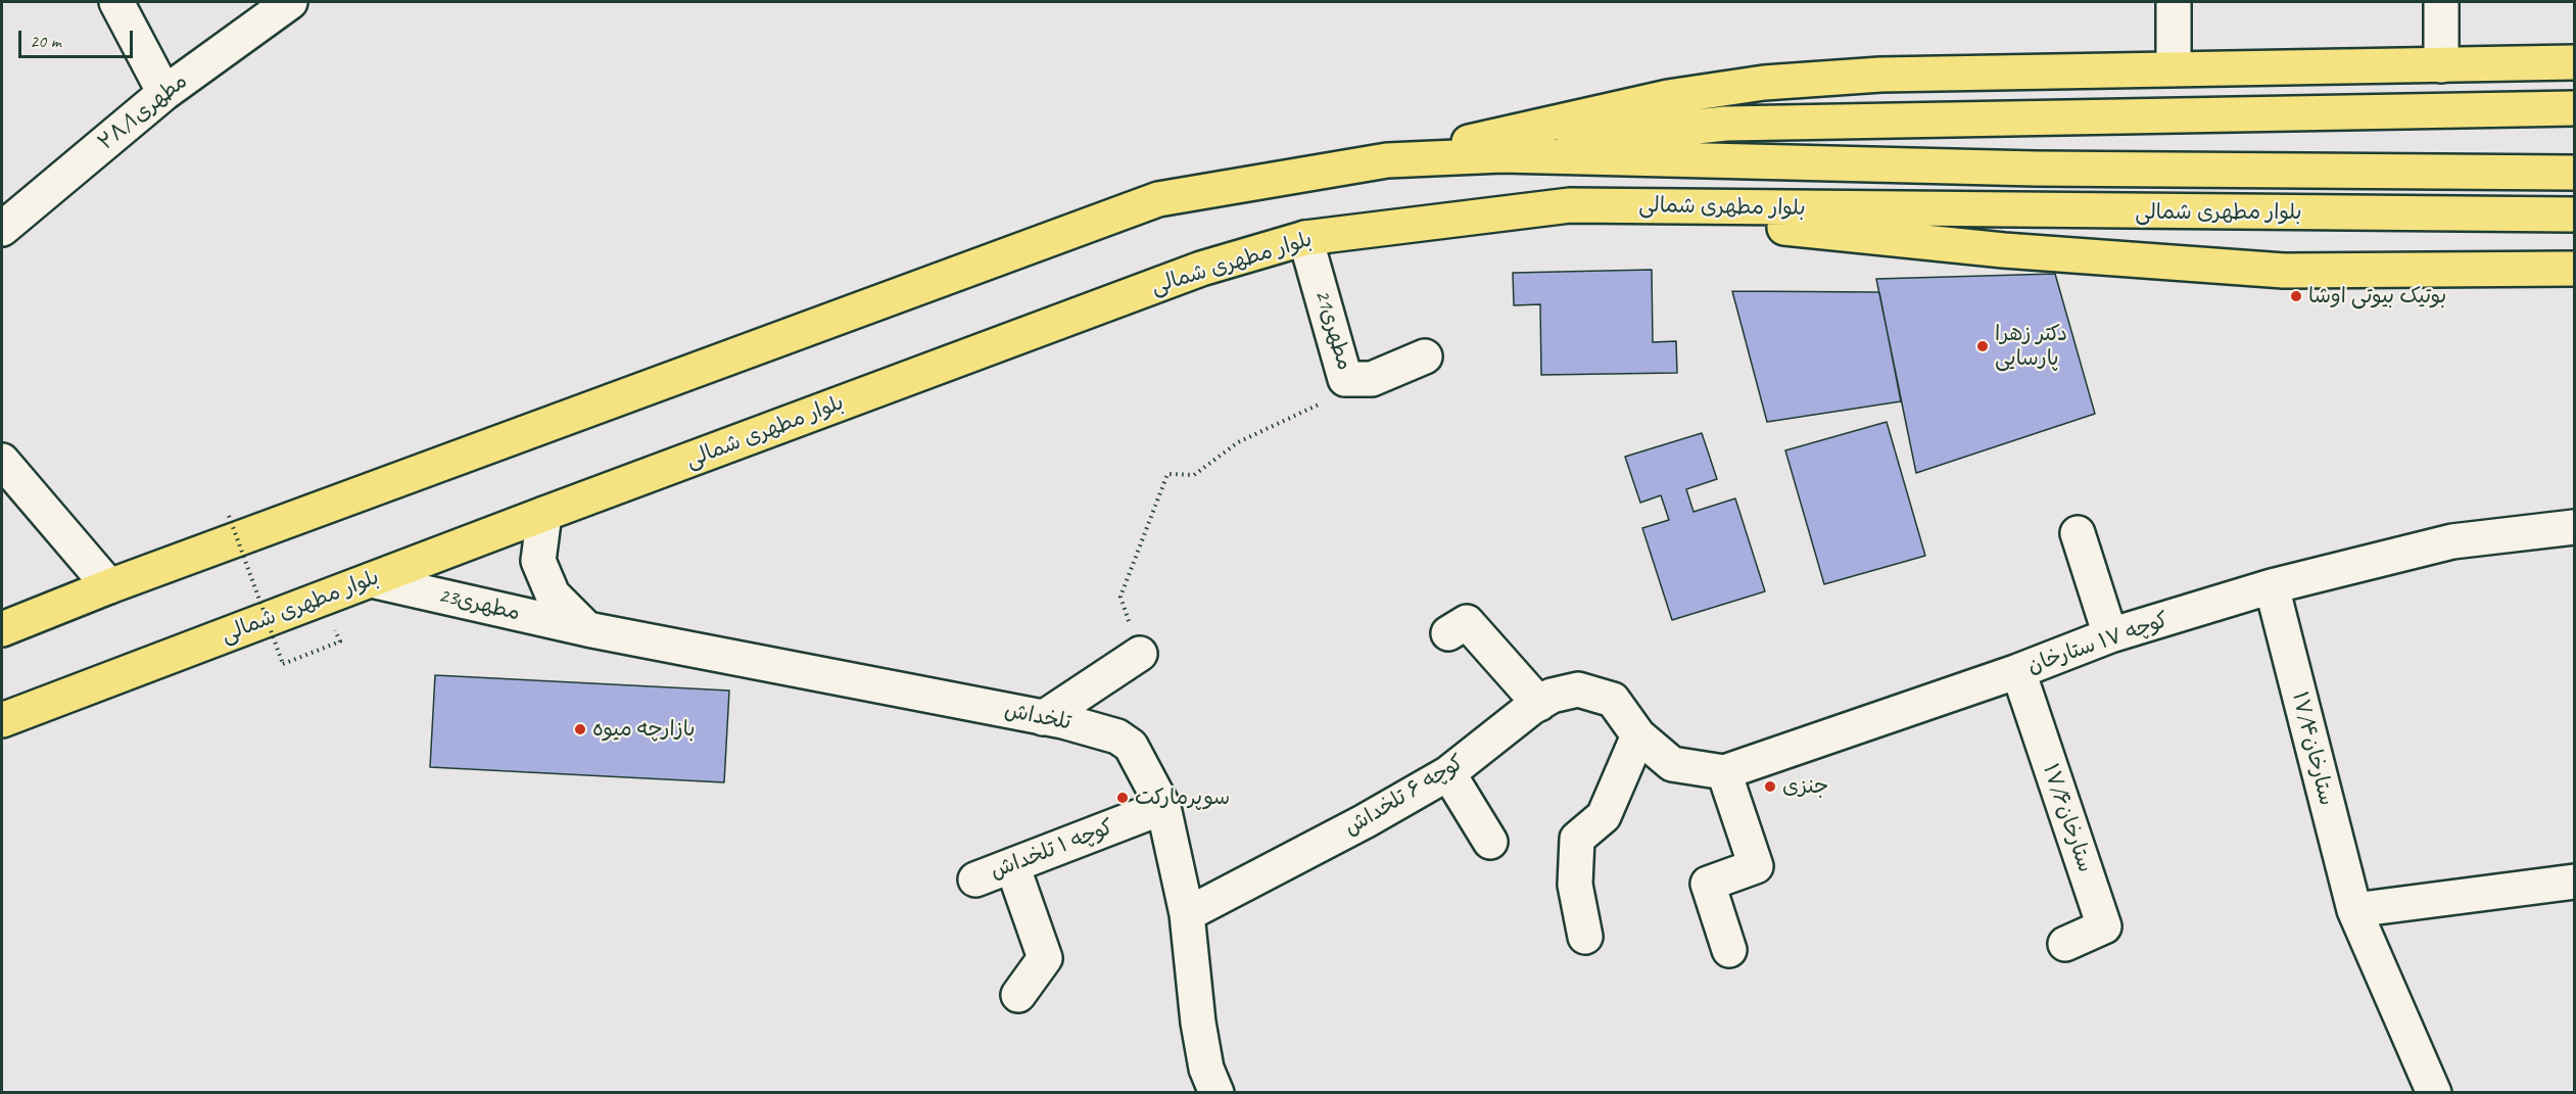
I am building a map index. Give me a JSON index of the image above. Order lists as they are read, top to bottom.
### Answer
{
  "streets": {
    "main road": ["بلوار مطهرى شمالى"],
    "street": [
      "مطهری۲۸/۱",
      "21مطهرى",
      "23مطهرى",
      "کوچه ۱۷ ستارخان",
      "تلخداش",
      "ستارخان۱۷/۴",
      "کوچه ۶ تلخداش",
      "ستارخان۱۷/۶",
      "کوچه ۱ تلخداش"
    ]
  },
  "crossings": [
    ["بلوار مطهرى شمالى", "21مطهرى"],
    ["بلوار مطهرى شمالى", "23مطهرى"],
    ["23مطهرى", "تلخداش"],
    ["کوچه ۱۷ ستارخان", "ستارخان۱۷/۴"],
    ["کوچه ۱۷ ستارخان", "کوچه ۶ تلخداش"],
    ["کوچه ۱۷ ستارخان", "ستارخان۱۷/۶"],
    ["تلخداش", "کوچه ۶ تلخداش"],
    ["تلخداش", "کوچه ۱ تلخداش"]
  ],
  "places": [
    "بوتیک بیوتی اوشا",
    "دکتر زهرا پارسایی",
    "بازارچه میوه",
    "جنزی",
    "سوپرمارکت"
  ],
  "scale_bar": "20 m"
}
